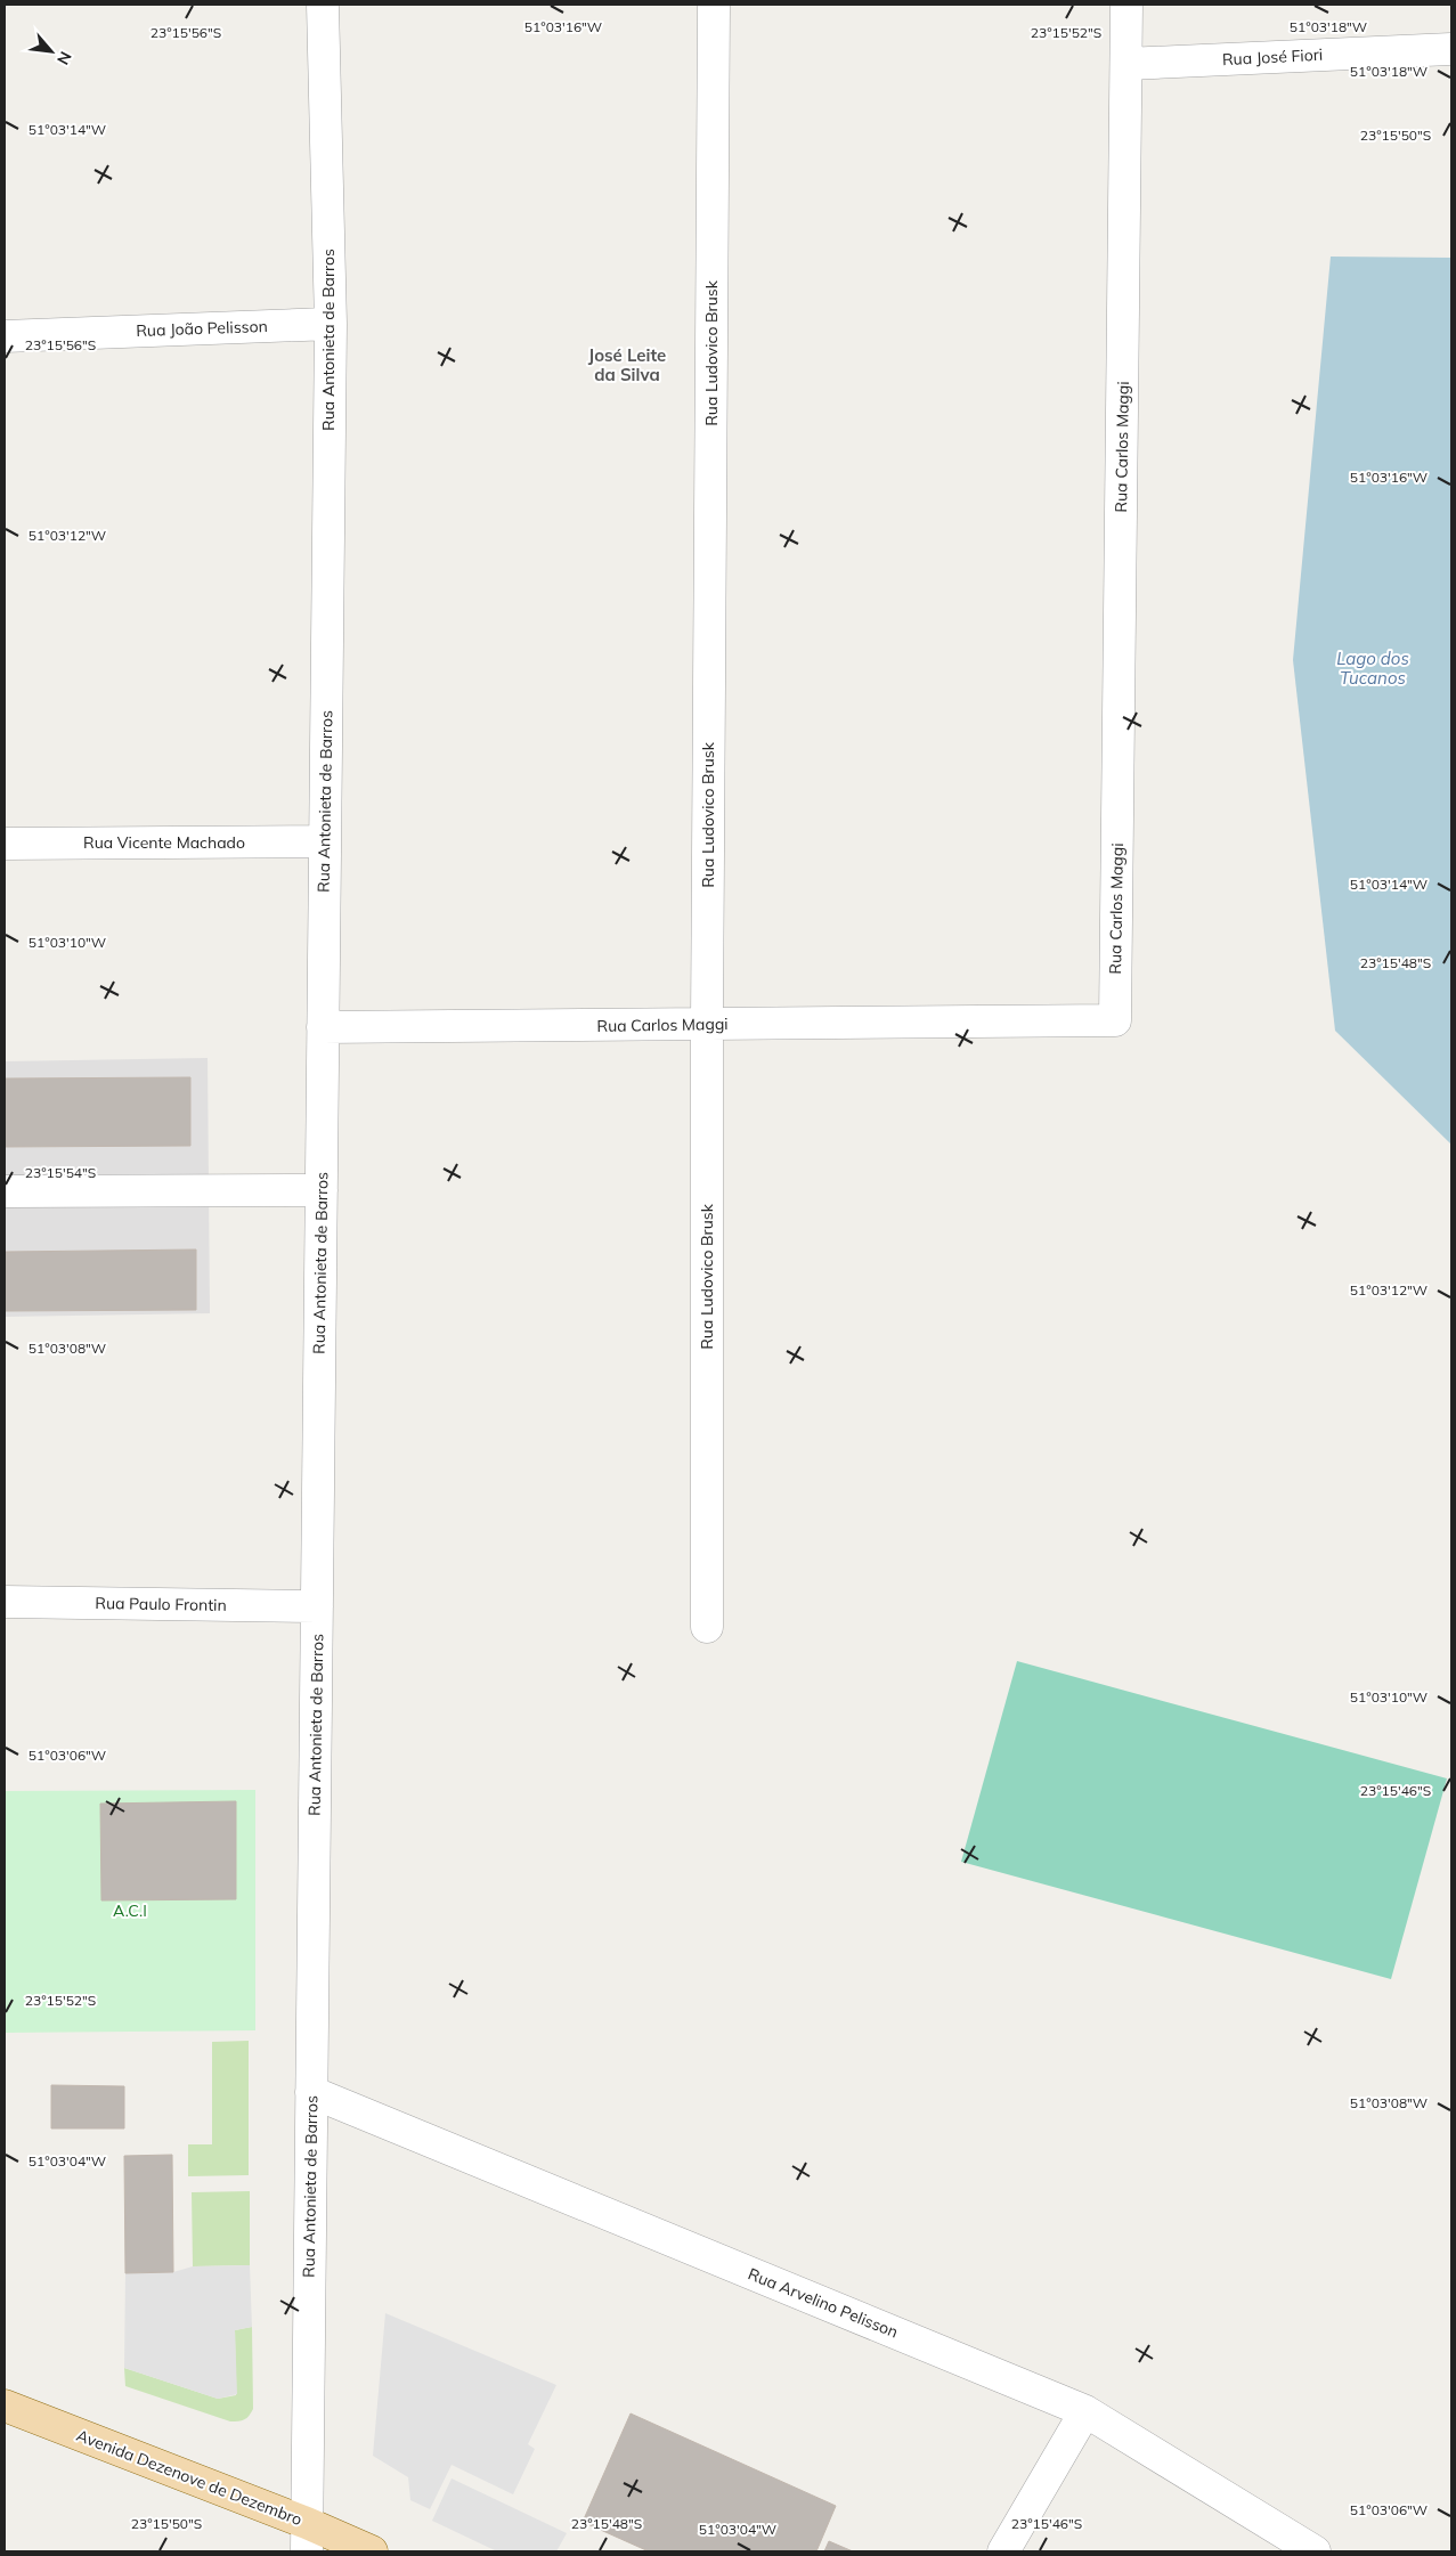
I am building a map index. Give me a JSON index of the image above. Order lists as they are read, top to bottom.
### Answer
{
  "streets": {
    "main road": ["Avenida Dezenove de Dezembro"],
    "street": [
      "Rua José Fiori",
      "Rua João Pelisson",
      "Rua Antonieta de Barros",
      "Rua Ludovico Brusk",
      "Rua Carlos Maggi",
      "Rua Vicente Machado",
      "Rua Paulo Frontin",
      "Rua Arvelino Pelisson"
    ]
  },
  "crossings": [
    ["Rua José Fiori", "Rua Carlos Maggi"],
    ["Rua João Pelisson", "Rua Antonieta de Barros"],
    ["Rua Antonieta de Barros", "Rua Carlos Maggi"],
    ["Rua Antonieta de Barros", "Rua Vicente Machado"],
    ["Rua Antonieta de Barros", "Rua Paulo Frontin"],
    ["Rua Antonieta de Barros", "Rua Arvelino Pelisson"],
    ["Rua Antonieta de Barros", "Avenida Dezenove de Dezembro"],
    ["Rua Ludovico Brusk", "Rua Carlos Maggi"]
  ],
  "districts": ["José Leite da Silva"],
  "water": ["Lago dos Tucanos"],
  "parks": ["A.C.I"],
  "north": "bottom right",
  "coordinates": [
    "51°03'16\"W",
    "51°03'18\"W",
    "23°15'56\"S",
    "23°15'52\"S",
    "51°03'14\"W",
    "23°15'50\"S",
    "51°03'12\"W",
    "51°03'10\"W",
    "23°15'48\"S",
    "23°15'54\"S",
    "51°03'08\"W",
    "51°03'06\"W",
    "23°15'46\"S",
    "51°03'04\"W"
  ]
}
